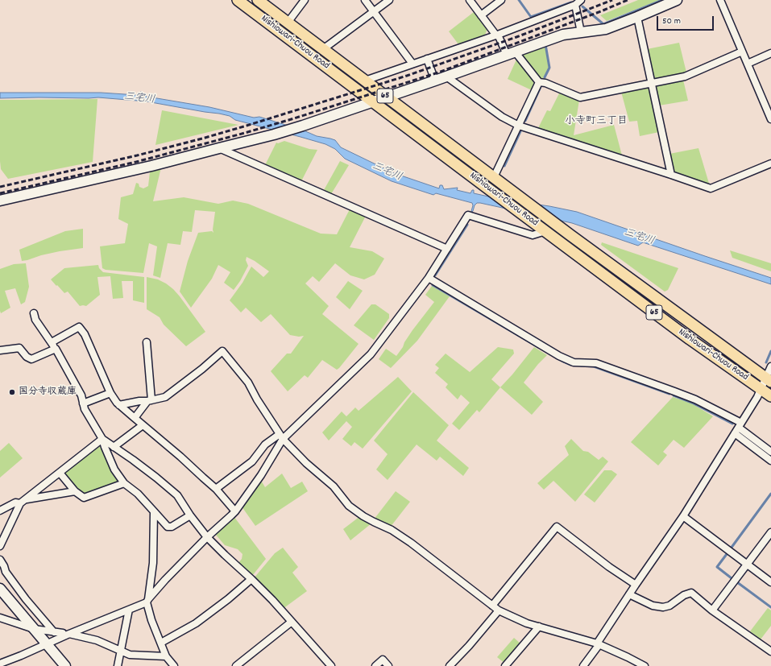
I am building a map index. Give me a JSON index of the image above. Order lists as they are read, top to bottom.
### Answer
{
  "streets": {
    "main road": ["Nishiowari-Chuou Road", "65"]
  },
  "districts": ["小寺町三丁目"],
  "water": ["三宅川"],
  "places": ["国分寺収蔵庫"],
  "scale_bar": "50 m"
}
